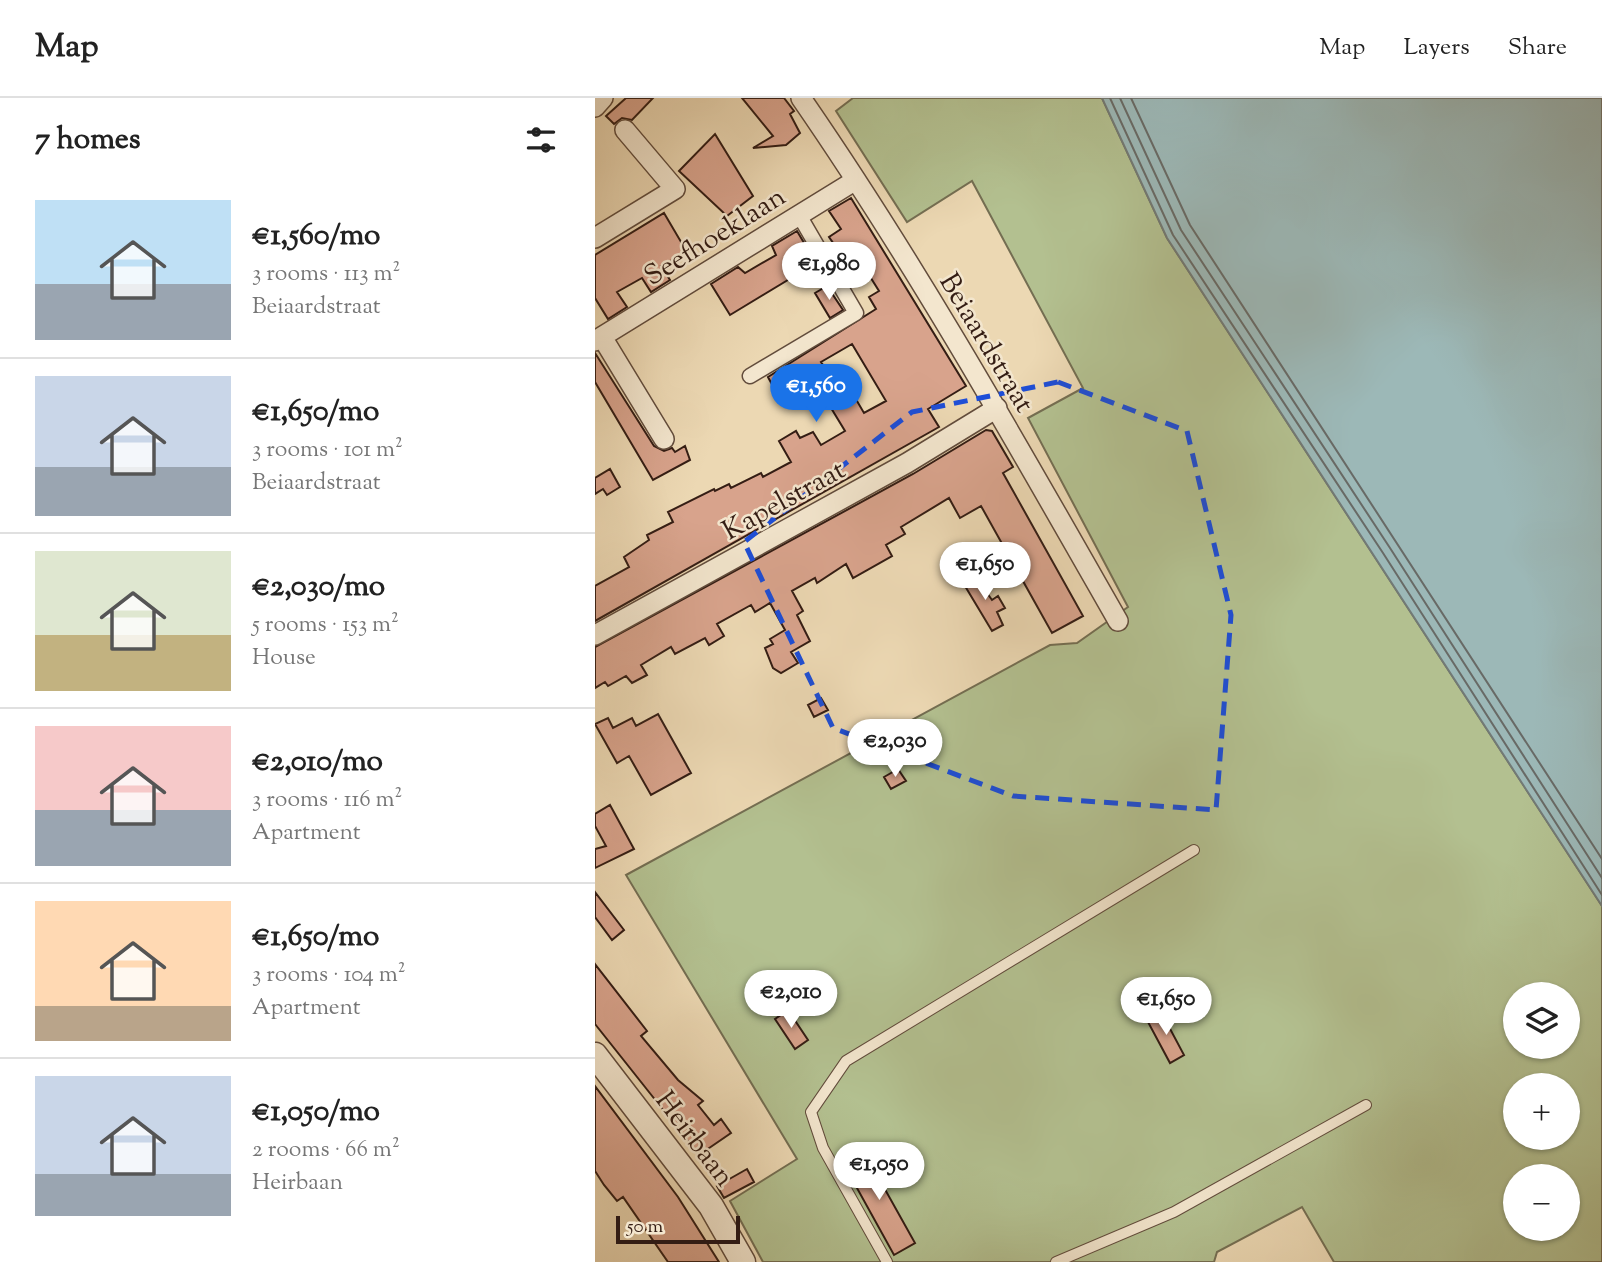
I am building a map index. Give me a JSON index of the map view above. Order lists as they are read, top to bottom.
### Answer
{
  "streets": {
    "street": [
      "Seefhoeklaan",
      "Beiaardstraat",
      "Kapelstraat",
      "Heirbaan"
    ]
  },
  "crossings": [
    ["Seefhoeklaan", "Beiaardstraat"],
    ["Beiaardstraat", "Kapelstraat"]
  ],
  "scale_bar": "50 m",
  "page": {
    "header": "Map",
    "nav": ["Map", "Layers", "Share"],
    "heading": "7 homes",
    "list": [
      {
        "name": "€1,560/mo",
        "note": "3 rooms · 113 m² · Beiaardstraat"
      },
      {
        "name": "€1,650/mo",
        "note": "3 rooms · 101 m² · Beiaardstraat"
      },
      {
        "name": "€2,030/mo",
        "note": "5 rooms · 153 m² · House"
      },
      {
        "name": "€2,010/mo",
        "note": "3 rooms · 116 m² · Apartment"
      },
      {
        "name": "€1,650/mo",
        "note": "3 rooms · 104 m² · Apartment"
      },
      {
        "name": "€1,050/mo",
        "note": "2 rooms · 66 m² · Heirbaan"
      }
    ],
    "price": [
      "€1,980",
      "€1,560",
      "€1,650",
      "€2,030",
      "€2,010",
      "€1,650",
      "€1,050"
    ],
    "map_buttons": ["+", "−"],
    "scale": "50 m"
  }
}
